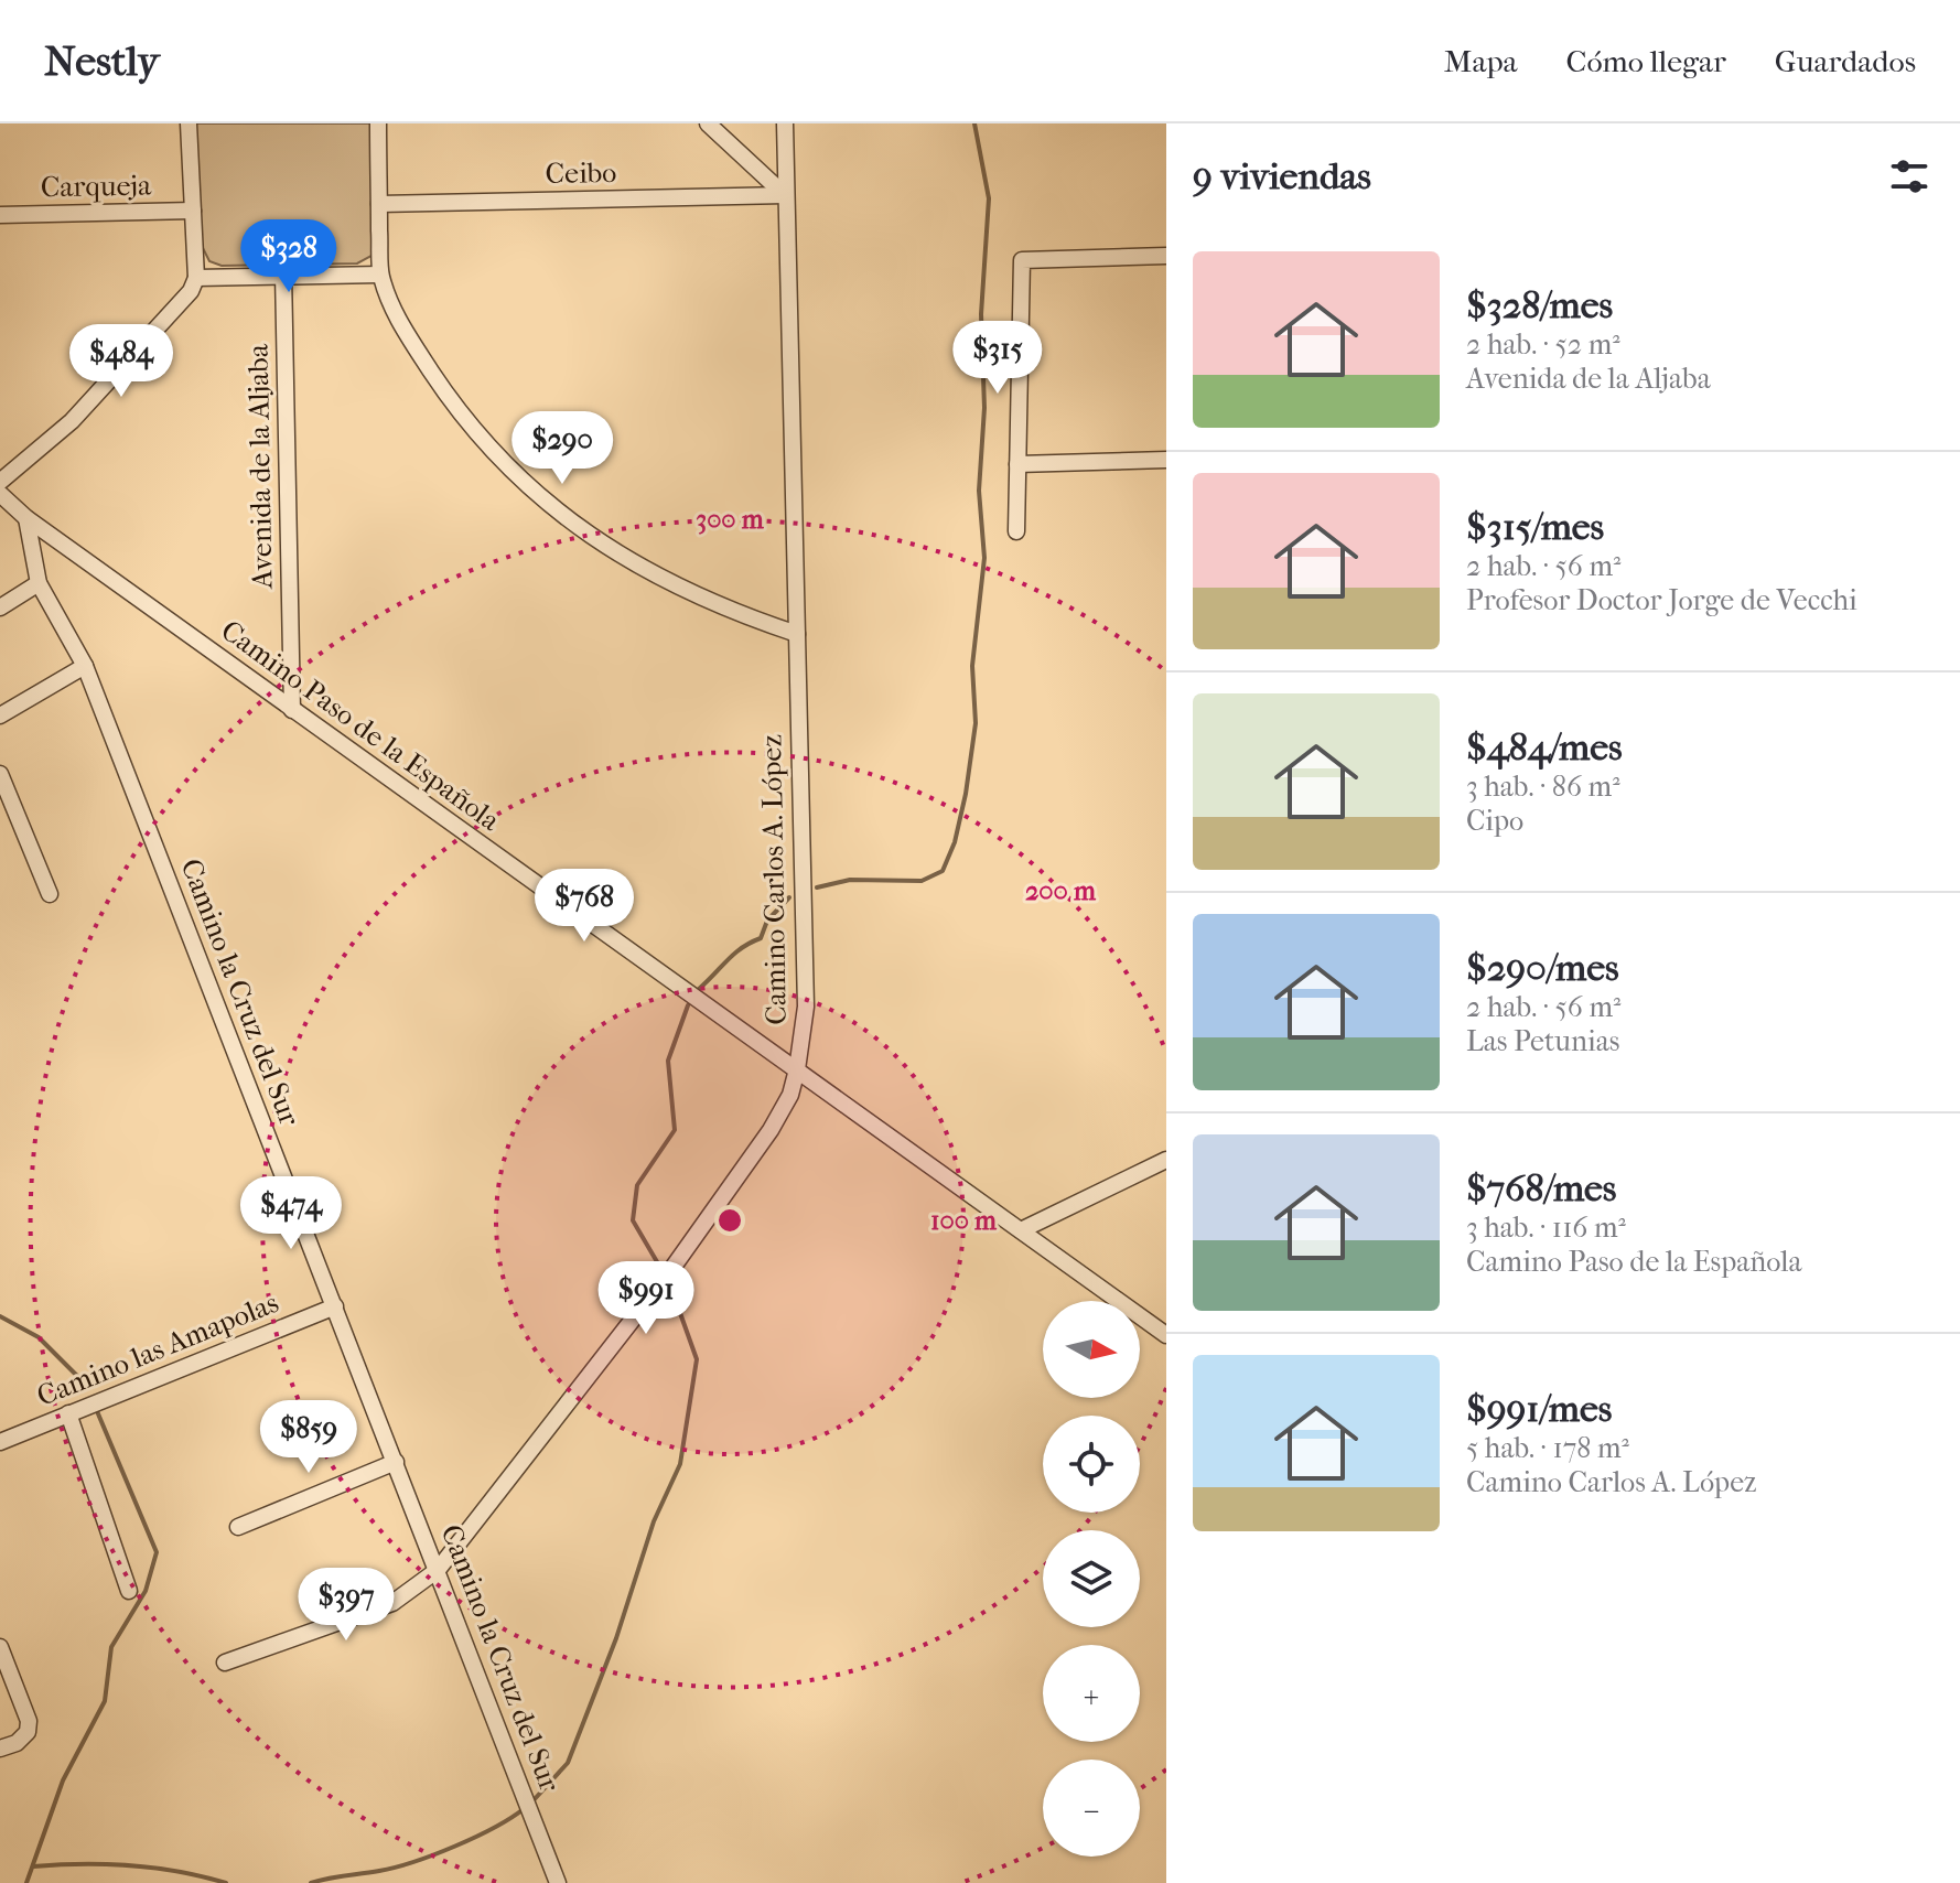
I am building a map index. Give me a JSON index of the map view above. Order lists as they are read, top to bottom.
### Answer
{
  "streets": {
    "street": [
      "Ceibo",
      "Carqueja",
      "Avenida de la Aljaba",
      "Camino Paso de la Española",
      "Camino Carlos A. López",
      "Camino la Cruz del Sur",
      "Camino las Amapolas"
    ]
  },
  "crossings": [
    ["Ceibo", "Camino Carlos A. López"],
    ["Avenida de la Aljaba", "Camino Paso de la Española"],
    ["Camino Paso de la Española", "Camino Carlos A. López"],
    ["Camino Paso de la Española", "Camino la Cruz del Sur"],
    ["Camino Carlos A. López", "Camino la Cruz del Sur"],
    ["Camino la Cruz del Sur", "Camino las Amapolas"]
  ],
  "north": "right",
  "page": {
    "header": "Nestly",
    "nav": ["Mapa", "Cómo llegar", "Guardados"],
    "heading": "9 viviendas",
    "price": [
      "$328",
      "$315",
      "$484",
      "$290",
      "$768",
      "$474",
      "$991",
      "$859",
      "$397"
    ],
    "list": [
      {
        "name": "$328/mes",
        "note": "2 hab. · 52 m² · Avenida de la Aljaba"
      },
      {
        "name": "$315/mes",
        "note": "2 hab. · 56 m² · Profesor Doctor Jorge de Vecchi"
      },
      {
        "name": "$484/mes",
        "note": "3 hab. · 86 m² · Cipo"
      },
      {
        "name": "$290/mes",
        "note": "2 hab. · 56 m² · Las Petunias"
      },
      {
        "name": "$768/mes",
        "note": "3 hab. · 116 m² · Camino Paso de la Española"
      },
      {
        "name": "$991/mes",
        "note": "5 hab. · 178 m² · Camino Carlos A. López"
      }
    ],
    "map_buttons": ["+", "−"]
  },
  "rings": ["300 m", "200 m", "100 m"]
}
